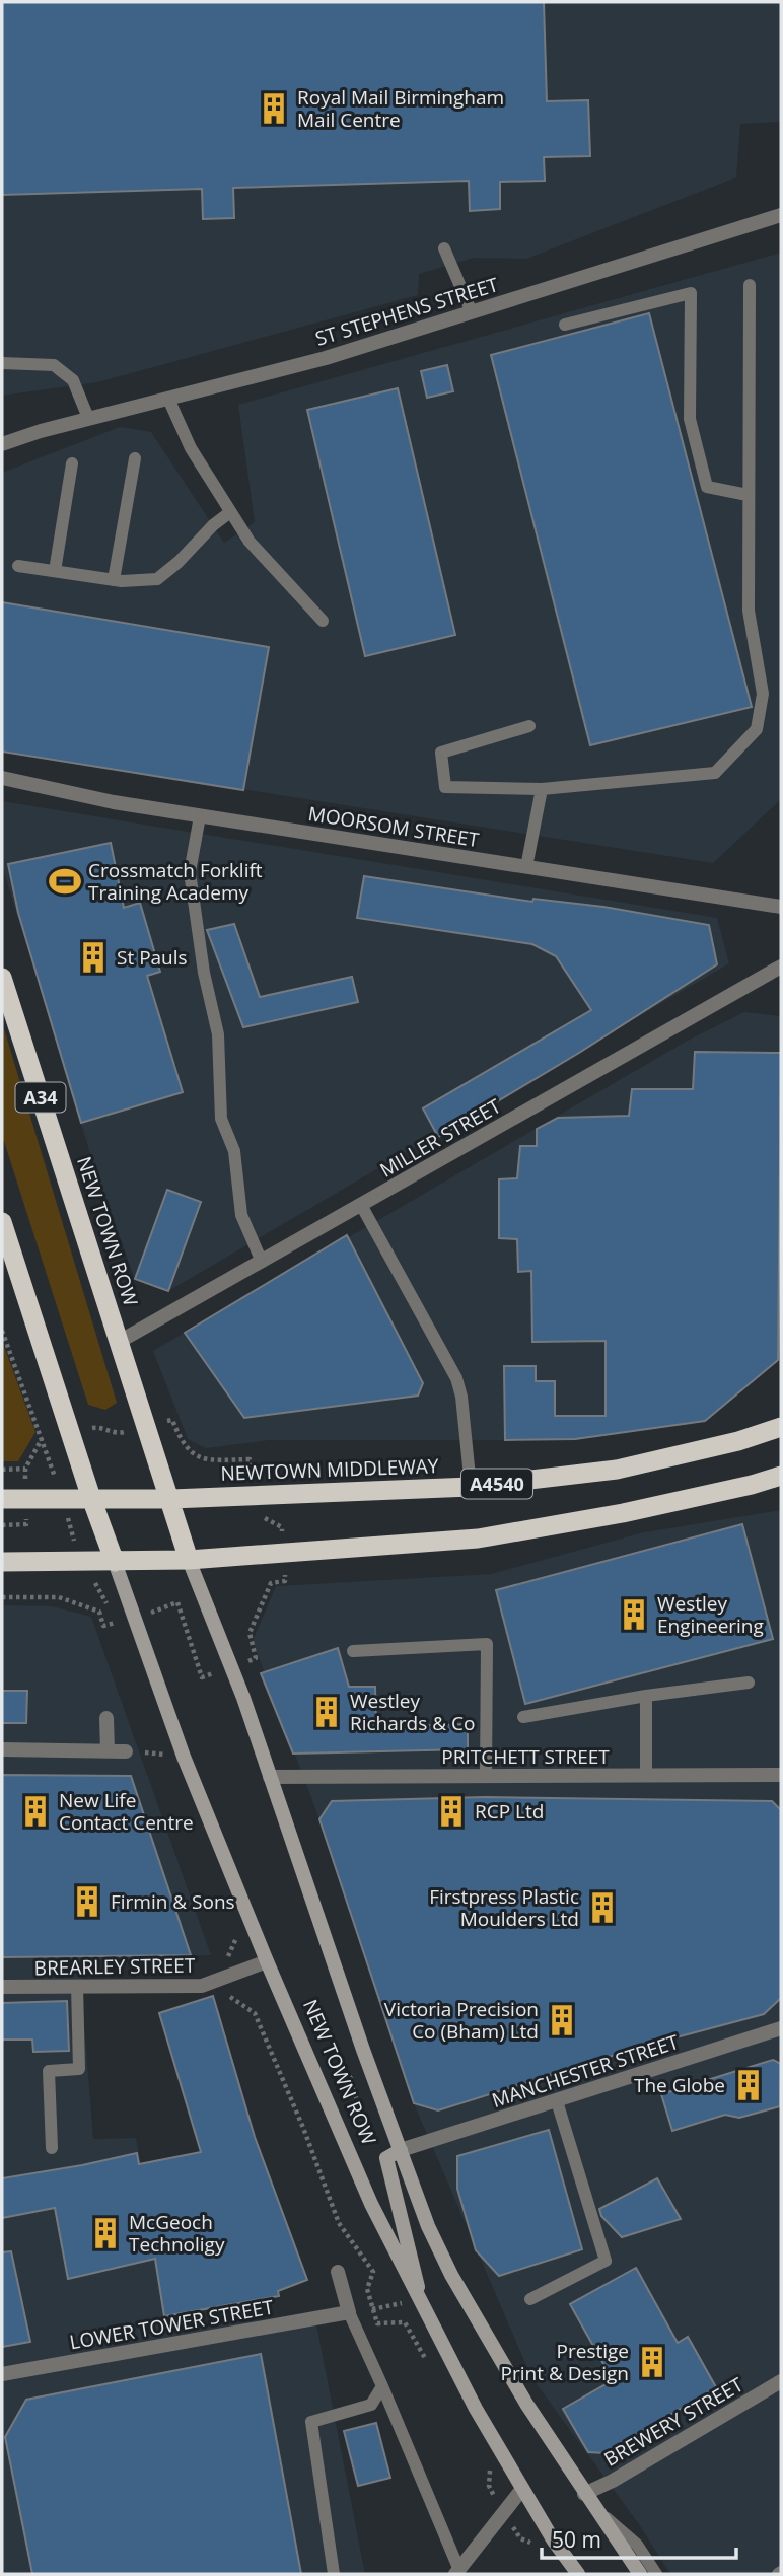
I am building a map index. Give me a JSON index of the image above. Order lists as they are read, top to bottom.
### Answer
{
  "streets": {
    "highway": [
      "A34",
      "NEW TOWN ROW",
      "NEWTOWN MIDDLEWAY",
      "A4540"
    ],
    "street": [
      "ST STEPHENS STREET",
      "MOORSOM STREET",
      "MILLER STREET",
      "PRITCHETT STREET",
      "BREARLEY STREET",
      "MANCHESTER STREET",
      "LOWER TOWER STREET",
      "BREWERY STREET"
    ]
  },
  "crossings": [
    ["A34", "NEW TOWN ROW"],
    ["A34", "NEWTOWN MIDDLEWAY"],
    ["A34", "A4540"],
    ["MILLER STREET", "NEW TOWN ROW"],
    ["NEW TOWN ROW", "NEWTOWN MIDDLEWAY"],
    ["NEW TOWN ROW", "A4540"],
    ["NEW TOWN ROW", "PRITCHETT STREET"],
    ["NEW TOWN ROW", "BREARLEY STREET"],
    ["NEW TOWN ROW", "MANCHESTER STREET"],
    ["NEW TOWN ROW", "BREWERY STREET"],
    ["NEWTOWN MIDDLEWAY", "A4540"]
  ],
  "places": {
    "building": [
      "Royal Mail Birmingham Mail Centre",
      "St Pauls",
      "Westley Engineering",
      "Westley Richards & Co",
      "New Life Contact Centre",
      "RCP Ltd",
      "Firmin & Sons",
      "Firstpress Plastic Moulders Ltd",
      "Victoria Precision Co (Bham) Ltd",
      "The Globe",
      "McGeoch Technoligy",
      "Prestige Print & Design"
    ],
    "sports": ["Crossmatch Forklift Training Academy"]
  },
  "scale_bar": "50 m"
}
